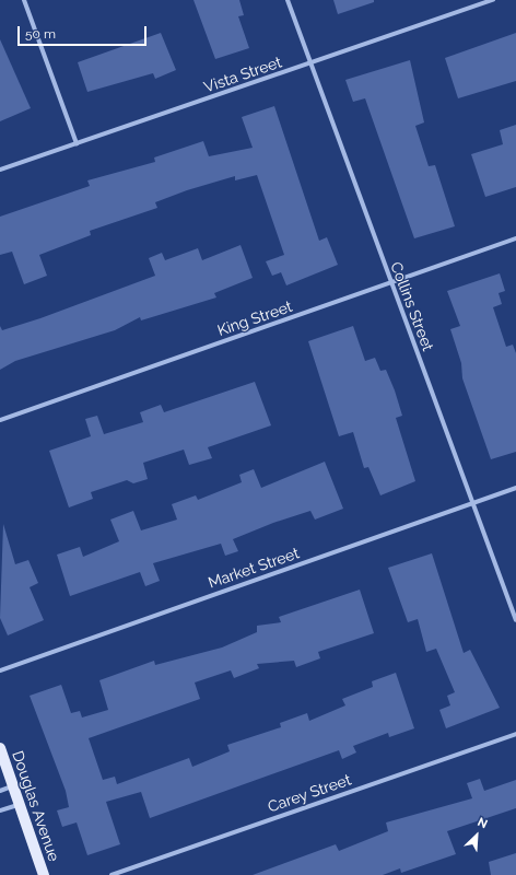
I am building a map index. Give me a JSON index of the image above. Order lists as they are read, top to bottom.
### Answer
{
  "streets": {
    "main road": ["Douglas Avenue"],
    "street": [
      "Vista Street",
      "Collins Street",
      "King Street",
      "Market Street",
      "Carey Street"
    ]
  },
  "crossings": [
    ["Vista Street", "Collins Street"],
    ["Collins Street", "King Street"],
    ["Collins Street", "Market Street"]
  ],
  "scale_bar": "50 m",
  "north": "top right"
}
